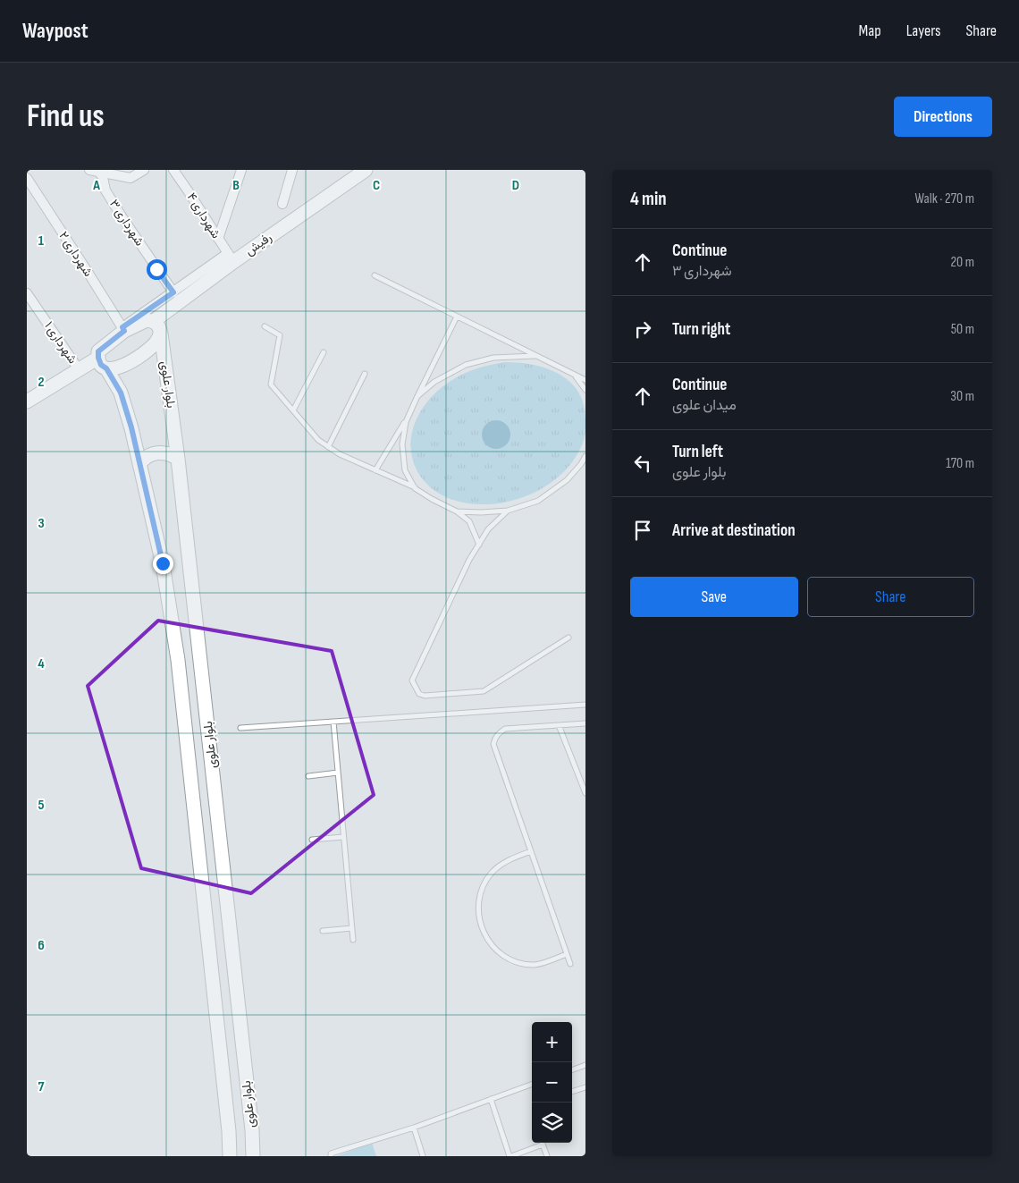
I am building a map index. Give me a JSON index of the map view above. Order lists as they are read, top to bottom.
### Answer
{
  "streets": {
    "main road": ["رفیش", "بلوار علوی"],
    "street": [
      "شهرداری ۴",
      "شهرداری ۳",
      "شهرداری ۲",
      "شهرداری ۱"
    ]
  },
  "crossings": [
    ["شهرداری ۴", "رفیش"]
  ],
  "page": {
    "header": "Waypost",
    "nav": ["Map", "Layers", "Share"],
    "buttons": [
      "Directions",
      ["Save", "Share"]
    ],
    "title": "Find us",
    "heading": ["4 min", "Walk · 270 m"],
    "list": [
      ["Continue", "شهرداری ۳", "20 m"],
      ["Turn right", "50 m"],
      ["Continue", "میدان علوی", "30 m"],
      ["Turn left", "بلوار علوی", "170 m"],
      "Arrive at destination"
    ],
    "map_buttons": ["+", "−"]
  },
  "grid": {
    "columns": [
      "A",
      "B",
      "C",
      "D"
    ],
    "rows": [
      "1",
      "2",
      "3",
      "4",
      "5",
      "6",
      "7"
    ]
  }
}
